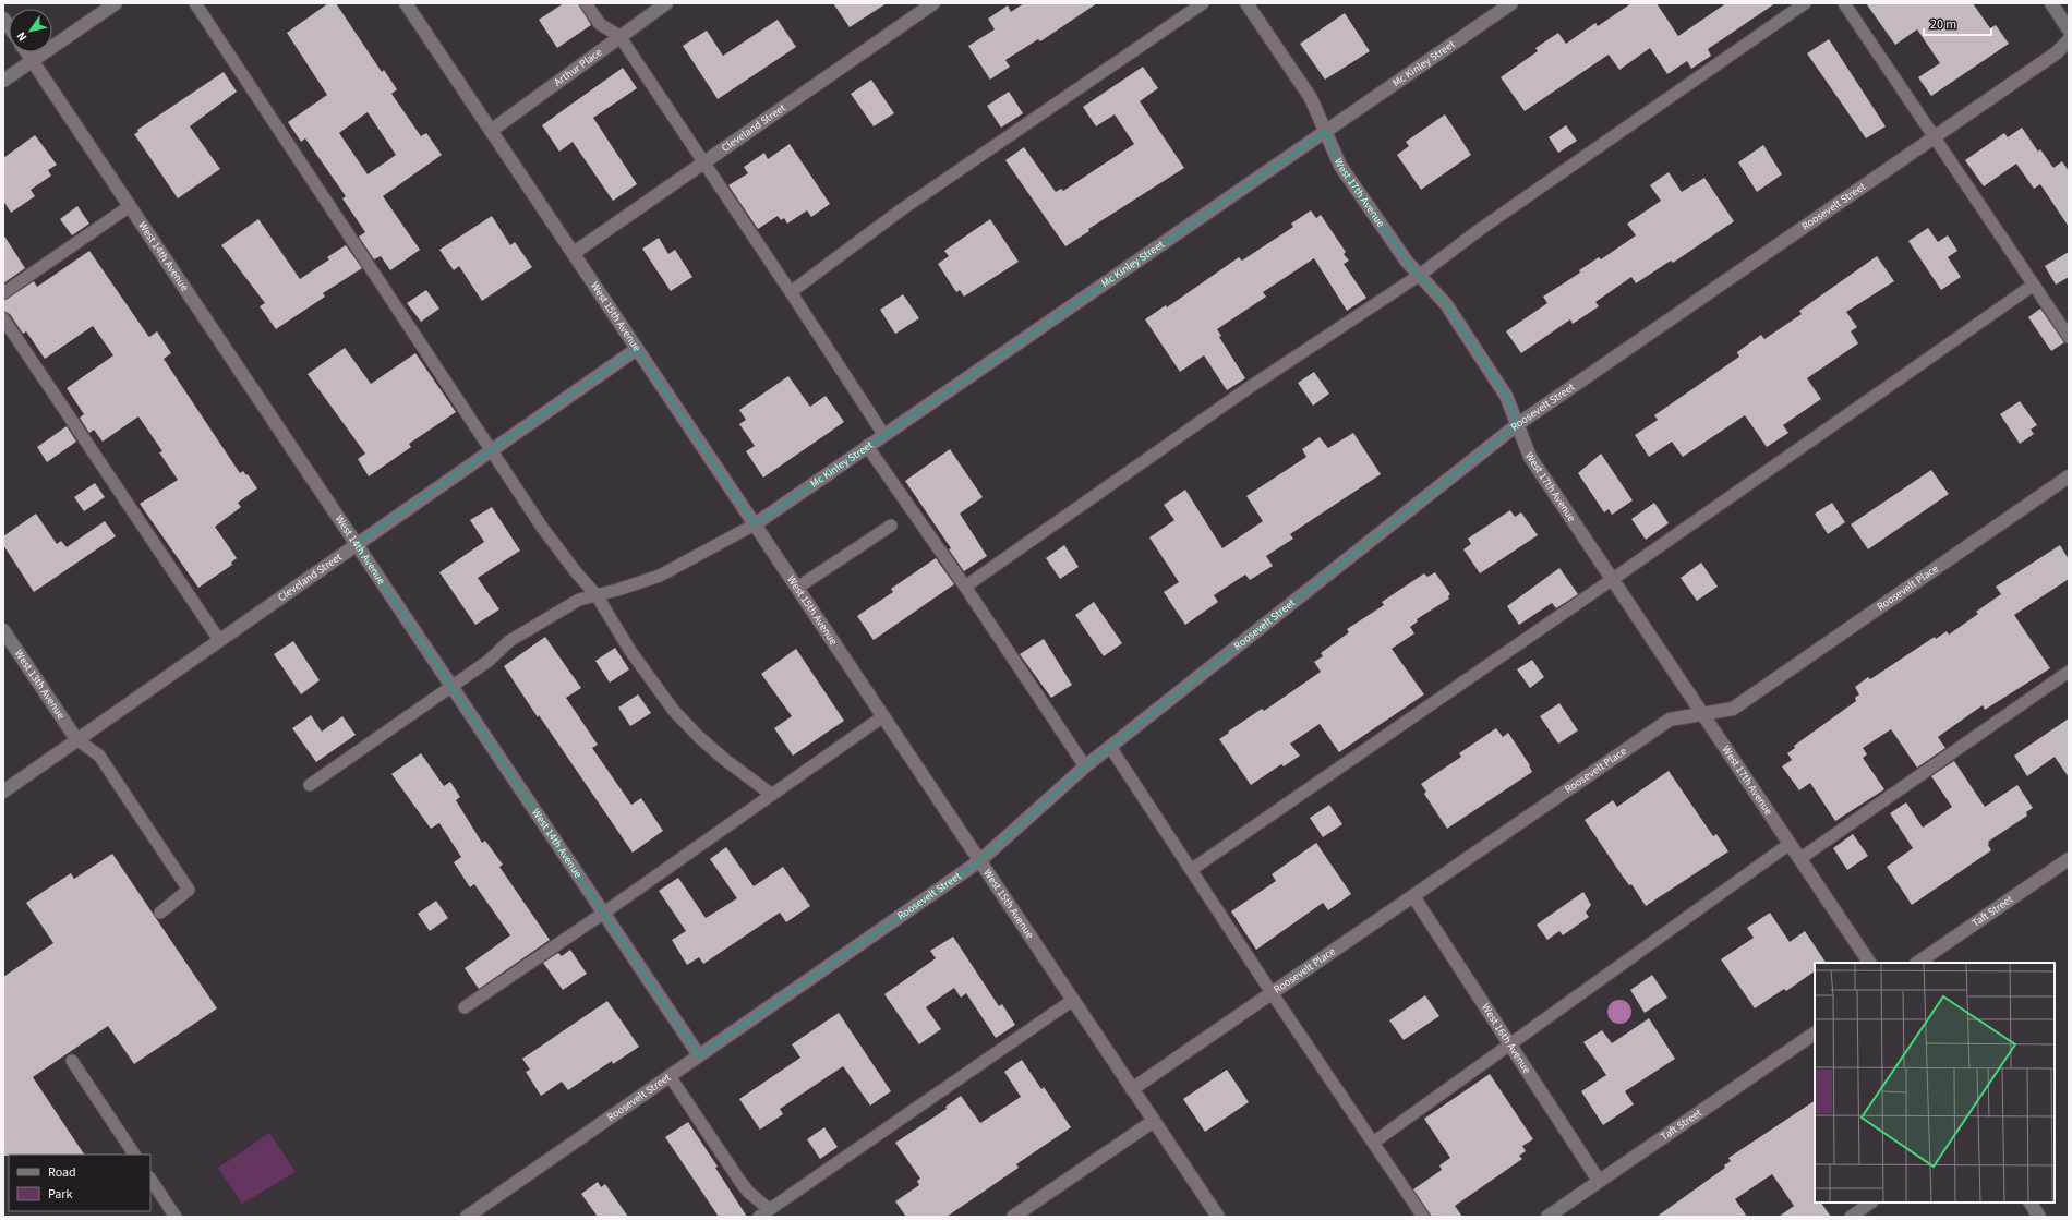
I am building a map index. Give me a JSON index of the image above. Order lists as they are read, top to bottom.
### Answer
{
  "streets": {
    "street": [
      "Mc Kinley Street",
      "Arthur Place",
      "Cleveland Street",
      "West 17th Avenue",
      "Roosevelt Street",
      "West 14th Avenue",
      "West 15th Avenue",
      "Roosevelt Place",
      "West 13th Avenue",
      "Taft Street",
      "West 16th Avenue"
    ]
  },
  "crossings": [
    ["Mc Kinley Street", "West 17th Avenue"],
    ["Mc Kinley Street", "West 15th Avenue"],
    ["Arthur Place", "West 15th Avenue"],
    ["Cleveland Street", "West 14th Avenue"],
    ["Cleveland Street", "West 15th Avenue"],
    ["Cleveland Street", "West 13th Avenue"],
    ["West 17th Avenue", "Roosevelt Street"],
    ["West 17th Avenue", "Roosevelt Place"],
    ["Roosevelt Street", "West 14th Avenue"],
    ["Roosevelt Street", "West 15th Avenue"],
    ["West 15th Avenue", "Roosevelt Place"],
    ["Roosevelt Place", "West 16th Avenue"],
    ["Taft Street", "West 16th Avenue"]
  ],
  "legend": ["Road", "Park"],
  "scale_bar": "20 m",
  "north": "bottom left"
}
